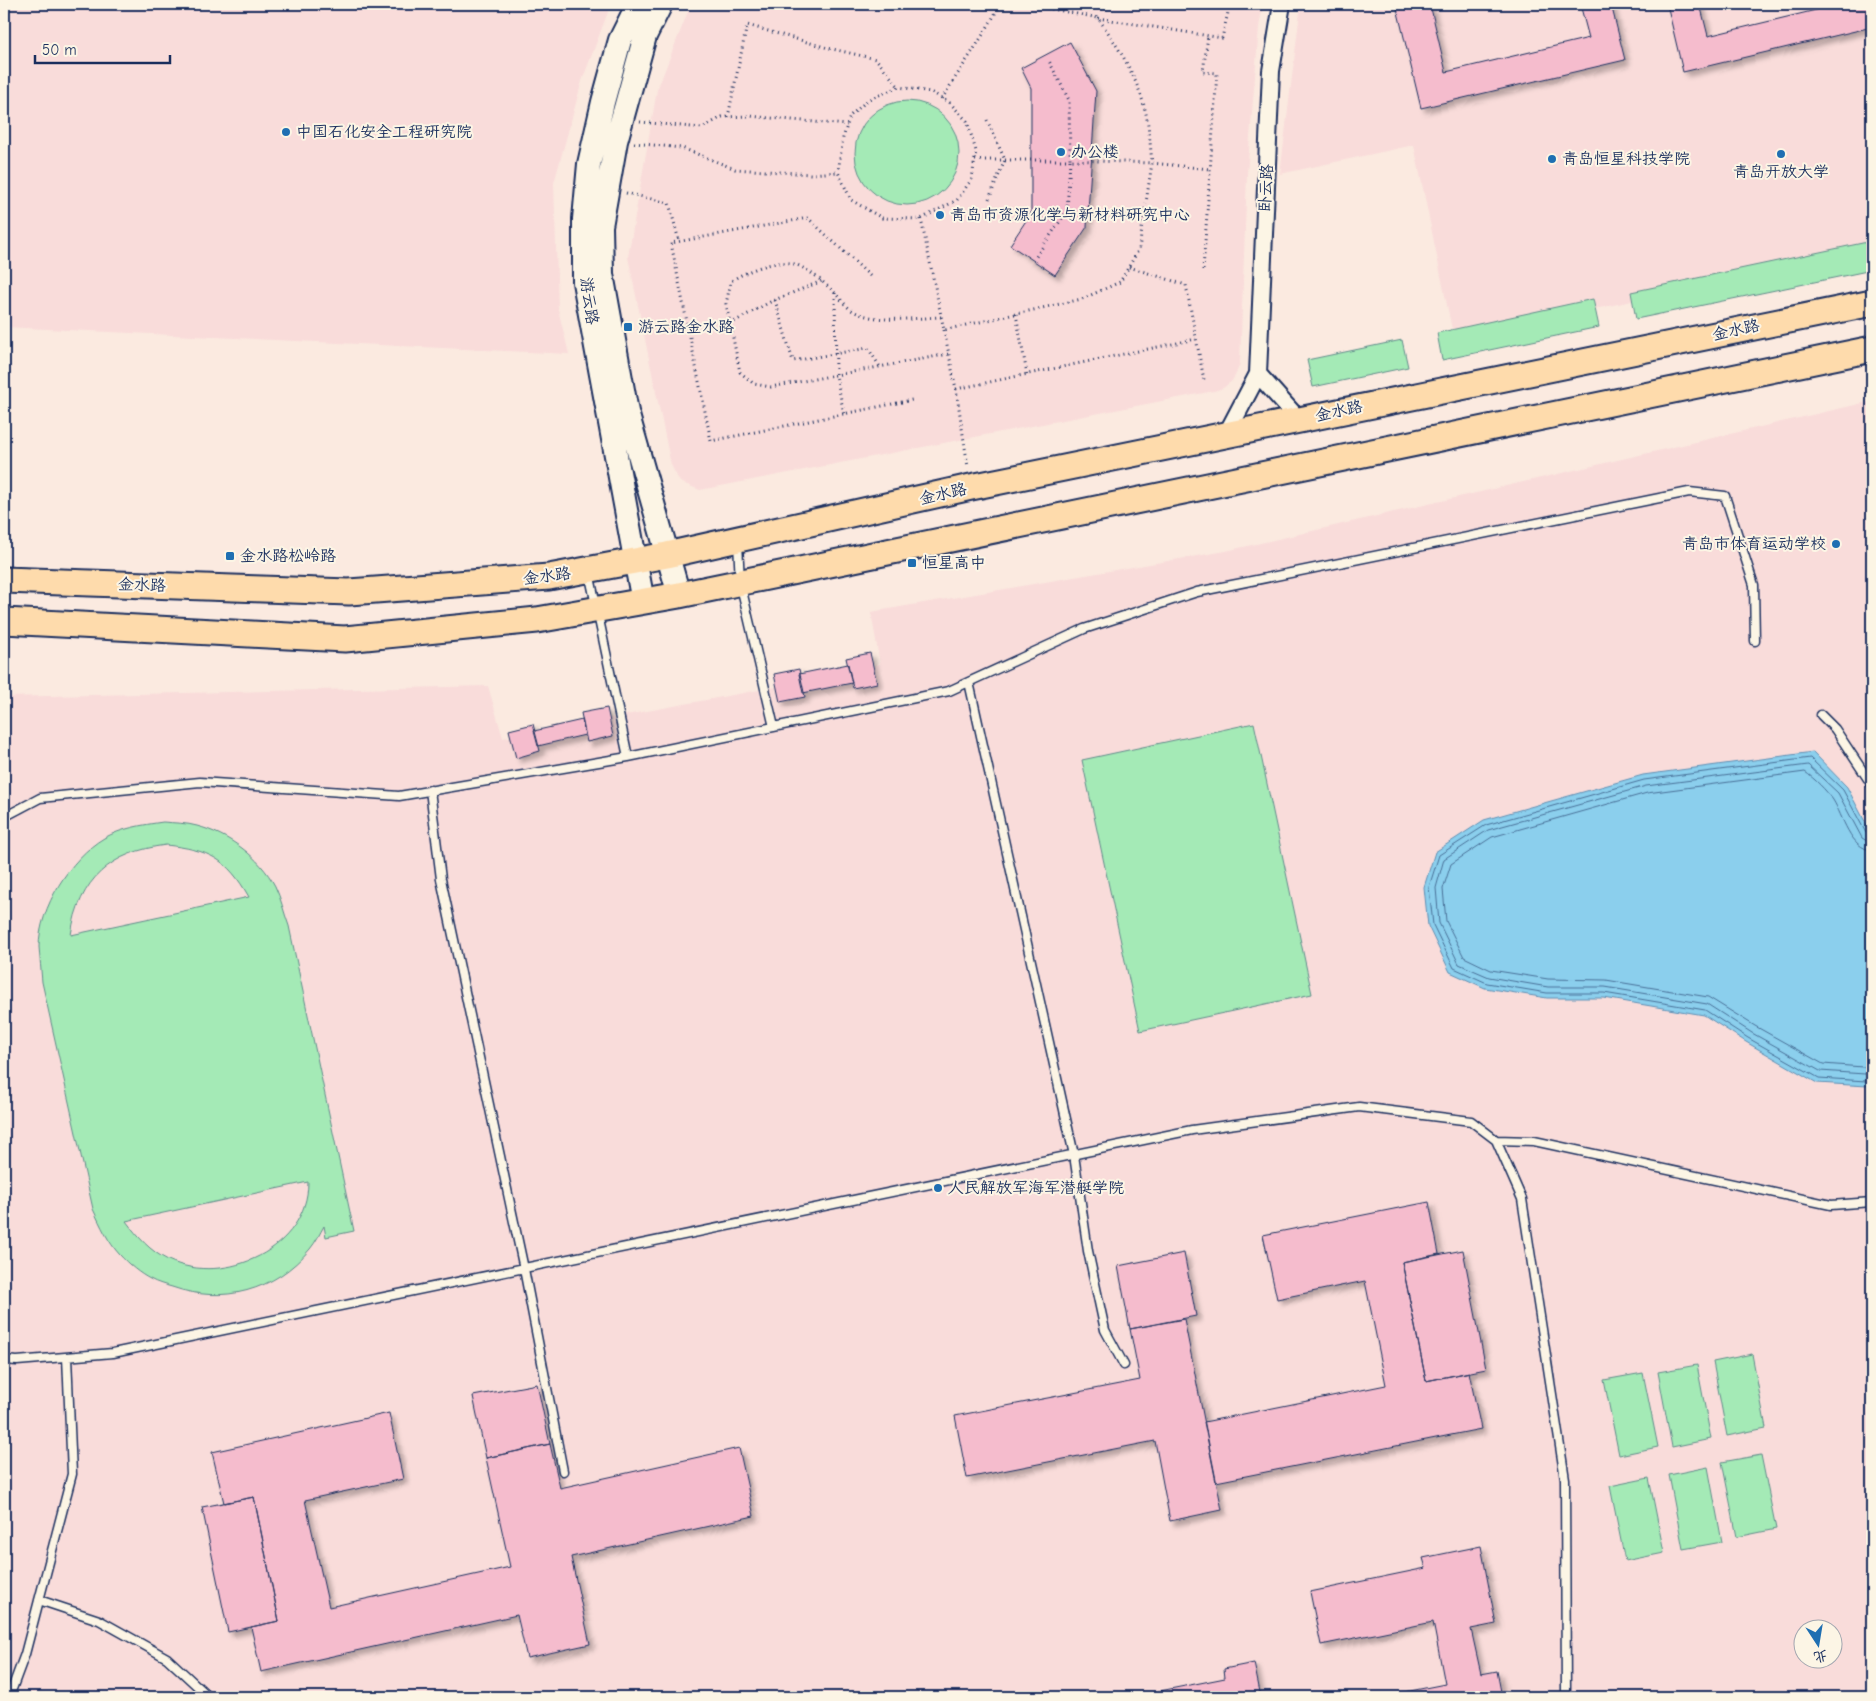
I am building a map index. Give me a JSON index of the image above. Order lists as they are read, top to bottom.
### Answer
{
  "streets": {
    "main road": ["游云路", "金水路"],
    "street": ["卧云路"]
  },
  "crossings": [
    ["卧云路", "金水路"],
    ["游云路", "金水路"]
  ],
  "places": {
    "other": [
      "中国石化安全工程研究院",
      "办公楼",
      "青岛开放大学",
      "青岛恒星科技学院",
      "青岛市资源化学与新材料研究中心",
      "青岛市体育运动学校",
      "人民解放军海军潜艇学院"
    ],
    "transit": ["游云路金水路", "金水路松岭路", "恒星高中"]
  },
  "scale_bar": "50 m",
  "north": "bottom"
}
